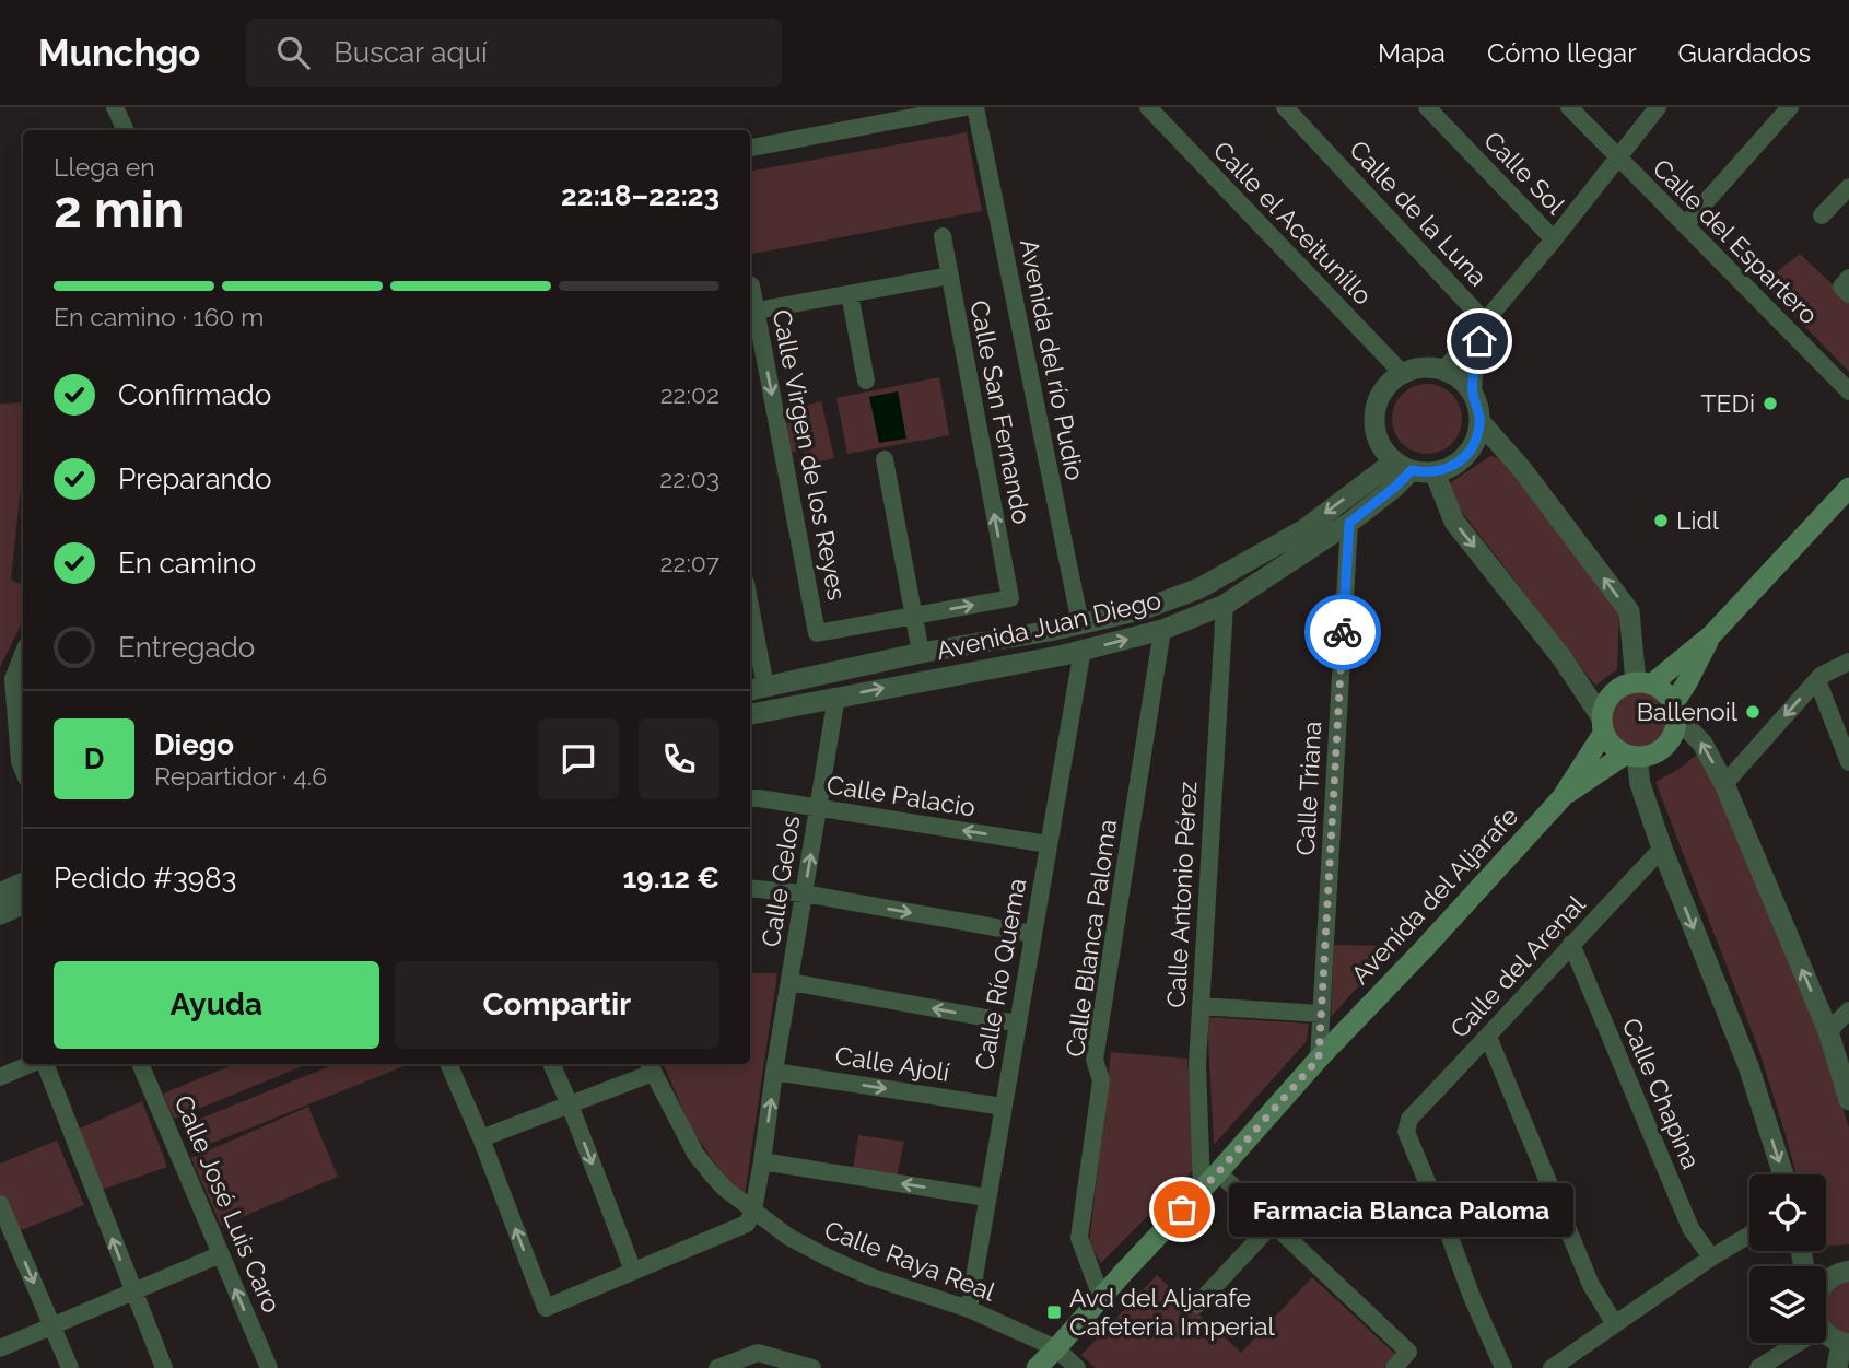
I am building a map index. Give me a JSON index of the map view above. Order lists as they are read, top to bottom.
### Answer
{
  "streets": {
    "main road": ["Avenida del Aljarafe"],
    "street": [
      "Calle Sol",
      "Calle de la Luna",
      "Calle el Aceitunillo",
      "Calle del Espartero",
      "Avenida del río Pudio",
      "Calle San Fernando",
      "Calle Virgen de los Reyes",
      "Avenida Juan Diego",
      "Calle Triana",
      "Calle Palacio",
      "Calle Gelos",
      "Calle Antonio Pérez",
      "Calle Blanca Paloma",
      "Calle del Arenal",
      "Calle Río Quema",
      "Calle Ajolí",
      "Calle Chapina",
      "Calle José Luis Caro",
      "Calle Raya Real"
    ]
  },
  "crossings": [
    ["Calle el Aceitunillo", "Avenida Juan Diego"],
    ["Avenida del río Pudio", "Avenida Juan Diego"],
    ["Calle San Fernando", "Calle Virgen de los Reyes"],
    ["Avenida Juan Diego", "Calle Triana"],
    ["Avenida Juan Diego", "Calle Gelos"],
    ["Avenida Juan Diego", "Calle Antonio Pérez"],
    ["Avenida Juan Diego", "Calle Blanca Paloma"],
    ["Avenida Juan Diego", "Calle Río Quema"],
    ["Calle Triana", "Avenida del Aljarafe"],
    ["Calle Palacio", "Calle Gelos"],
    ["Calle Palacio", "Calle Río Quema"],
    ["Calle Gelos", "Calle Ajolí"],
    ["Calle Gelos", "Calle Raya Real"],
    ["Calle Antonio Pérez", "Avenida del Aljarafe"],
    ["Avenida del Aljarafe", "Calle Blanca Paloma"],
    ["Avenida del Aljarafe", "Calle Raya Real"],
    ["Calle del Arenal", "Calle Chapina"],
    ["Calle Río Quema", "Calle Ajolí"],
    ["Calle Río Quema", "Calle Raya Real"]
  ],
  "places": {
    "other": [
      "TEDi",
      "Lidl",
      "Ballenoil",
      "Farmacia Blanca Paloma"
    ],
    "transit": ["Avd del Aljarafe Cafeteria Imperial"]
  },
  "page": {
    "header": "Munchgo",
    "search": "Buscar aquí",
    "nav": ["Mapa", "Cómo llegar", "Guardados"],
    "heading": ["2 min", "Llega en", "22:18–22:23"],
    "panel": [
      "Diego",
      "Repartidor · 4.6",
      "Pedido #3983",
      "19.12 €"
    ],
    "bar": "En camino · 160 m",
    "list": [
      ["Confirmado", "22:02"],
      ["Preparando", "22:03"],
      ["En camino", "22:07"],
      "Entregado"
    ],
    "round": "D",
    "buttons": ["Ayuda", "Compartir"],
    "bubble": "Farmacia Blanca Paloma"
  }
}
